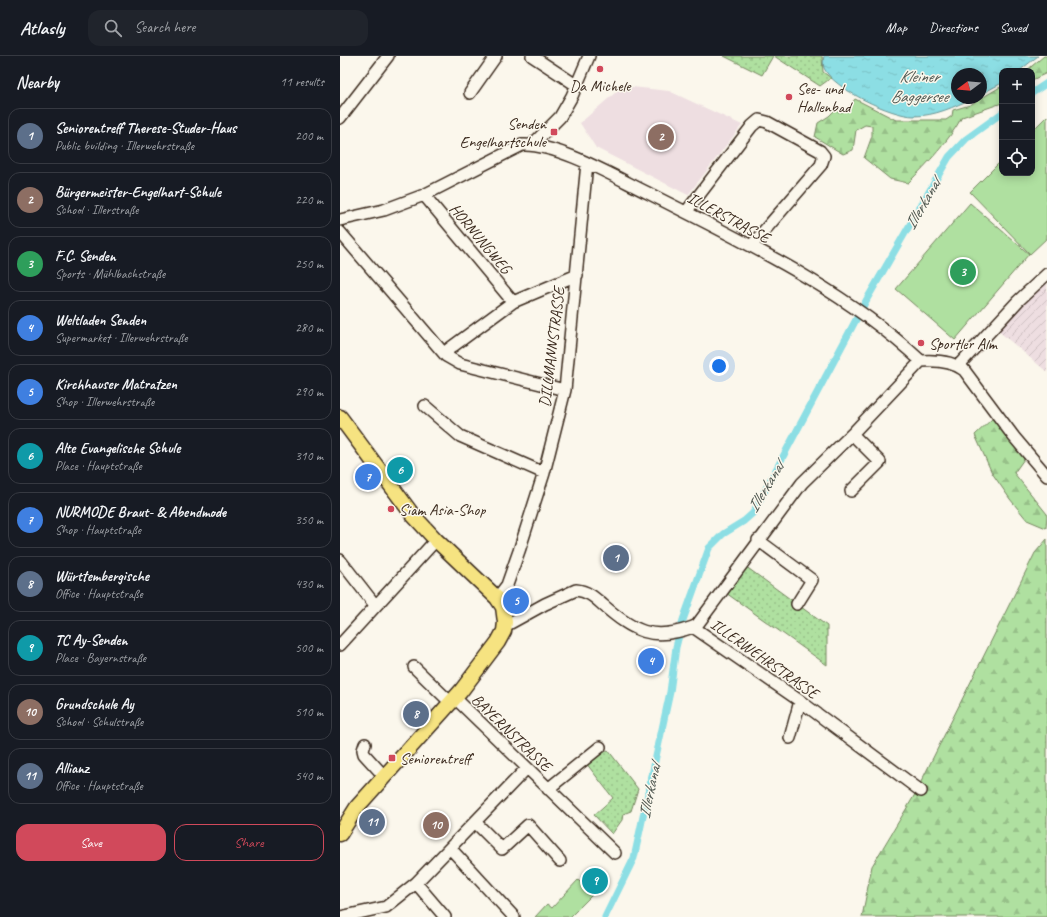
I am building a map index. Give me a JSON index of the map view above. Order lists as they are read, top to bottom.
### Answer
{
  "streets": {
    "street": [
      "ILLERSTRASSE",
      "HORNUNGWEG",
      "DILLMANNSTRASSE",
      "ILLERWEHRSTRASSE",
      "BAYERNSTRASSE"
    ]
  },
  "crossings": [
    ["ILLERSTRASSE", "HORNUNGWEG"],
    ["ILLERSTRASSE", "DILLMANNSTRASSE"]
  ],
  "water": ["Kleiner Baggersee", "Illerkanal"],
  "places": {
    "other": [
      "Da Michele",
      "See- und Hallenbad",
      "Sportler Alm",
      "Siam Asia-Shop"
    ],
    "transit": ["Senden Engelhartschule", "Seniorentreff"]
  },
  "north": "left",
  "page": {
    "header": "Atlasly",
    "search": "Search here",
    "nav": ["Map", "Directions", "Saved"],
    "heading": ["Nearby", "11 results"],
    "map_buttons": ["+", "−"],
    "list": [
      {
        "mark": "1",
        "name": "Seniorentreff Therese-Studer-Haus",
        "note": "Public building · Illerwehrstraße",
        "value": "200 m"
      },
      {
        "mark": "2",
        "name": "Bürgermeister-Engelhart-Schule",
        "note": "School · Illerstraße",
        "value": "220 m"
      },
      {
        "mark": "3",
        "name": "F.C. Senden",
        "note": "Sports · Mühlbachstraße",
        "value": "250 m"
      },
      {
        "mark": "4",
        "name": "Weltladen Senden",
        "note": "Supermarket · Illerwehrstraße",
        "value": "280 m"
      },
      {
        "mark": "5",
        "name": "Kirchhauser Matratzen",
        "note": "Shop · Illerwehrstraße",
        "value": "290 m"
      },
      {
        "mark": "6",
        "name": "Alte Evangelische Schule",
        "note": "Place · Hauptstraße",
        "value": "310 m"
      },
      {
        "mark": "7",
        "name": "NURMODE Braut- & Abendmode",
        "note": "Shop · Hauptstraße",
        "value": "350 m"
      },
      {
        "mark": "8",
        "name": "Württembergische",
        "note": "Office · Hauptstraße",
        "value": "430 m"
      },
      {
        "mark": "9",
        "name": "TC Ay-Senden",
        "note": "Place · Bayernstraße",
        "value": "500 m"
      },
      {
        "mark": "10",
        "name": "Grundschule Ay",
        "note": "School · Schulstraße",
        "value": "510 m"
      },
      {
        "mark": "11",
        "name": "Allianz",
        "note": "Office · Hauptstraße",
        "value": "540 m"
      }
    ],
    "pins": [
      "2",
      "3",
      "6",
      "7",
      "1",
      "5",
      "4",
      "8",
      "11",
      "10",
      "9"
    ],
    "buttons": ["Save", "Share"]
  }
}
